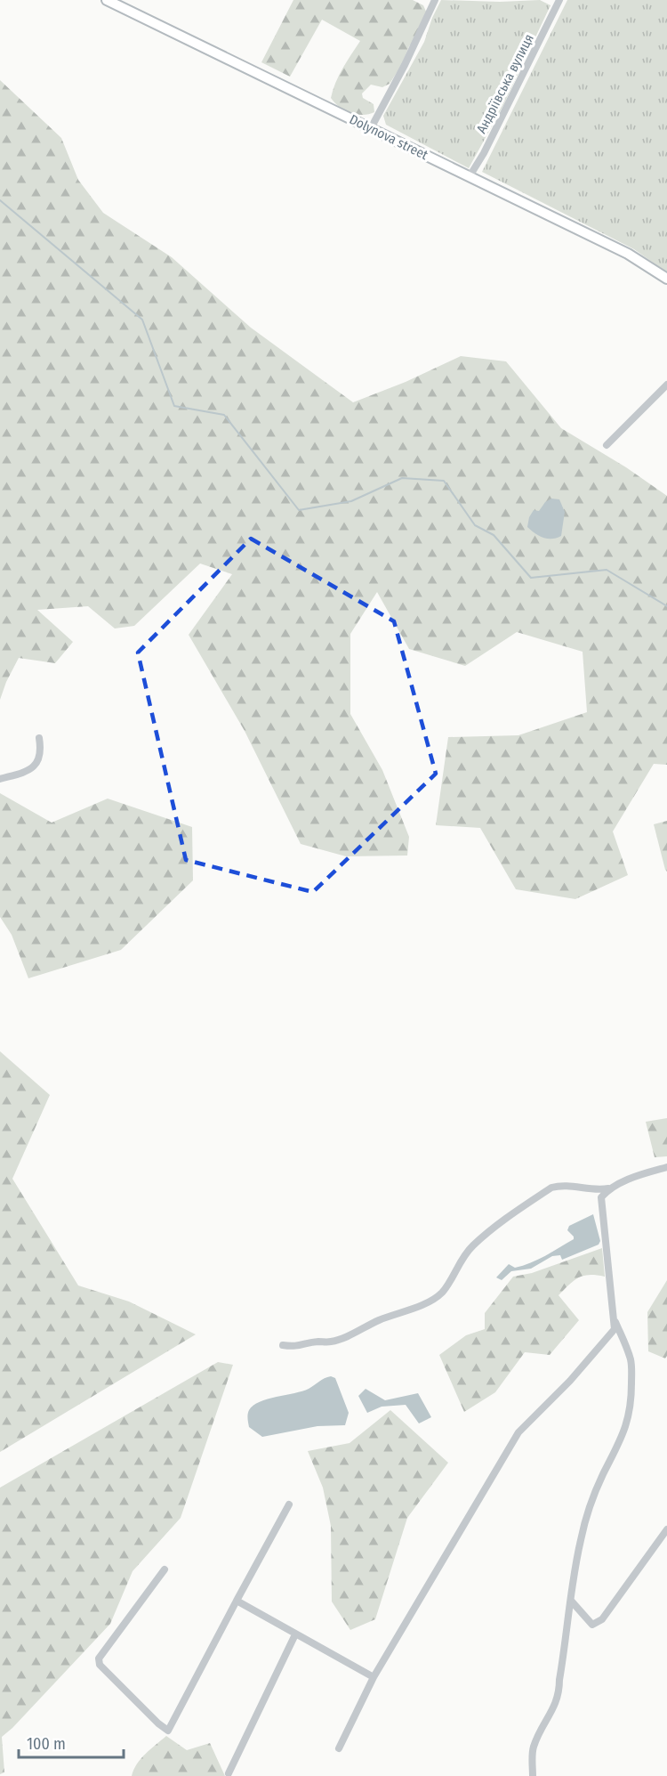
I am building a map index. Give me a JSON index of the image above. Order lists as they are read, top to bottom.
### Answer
{
  "streets": {
    "street": ["Андріївська вулиця", "Dolynova street"]
  },
  "crossings": [
    ["Андріївська вулиця", "Dolynova street"]
  ],
  "scale_bar": "100 m"
}
